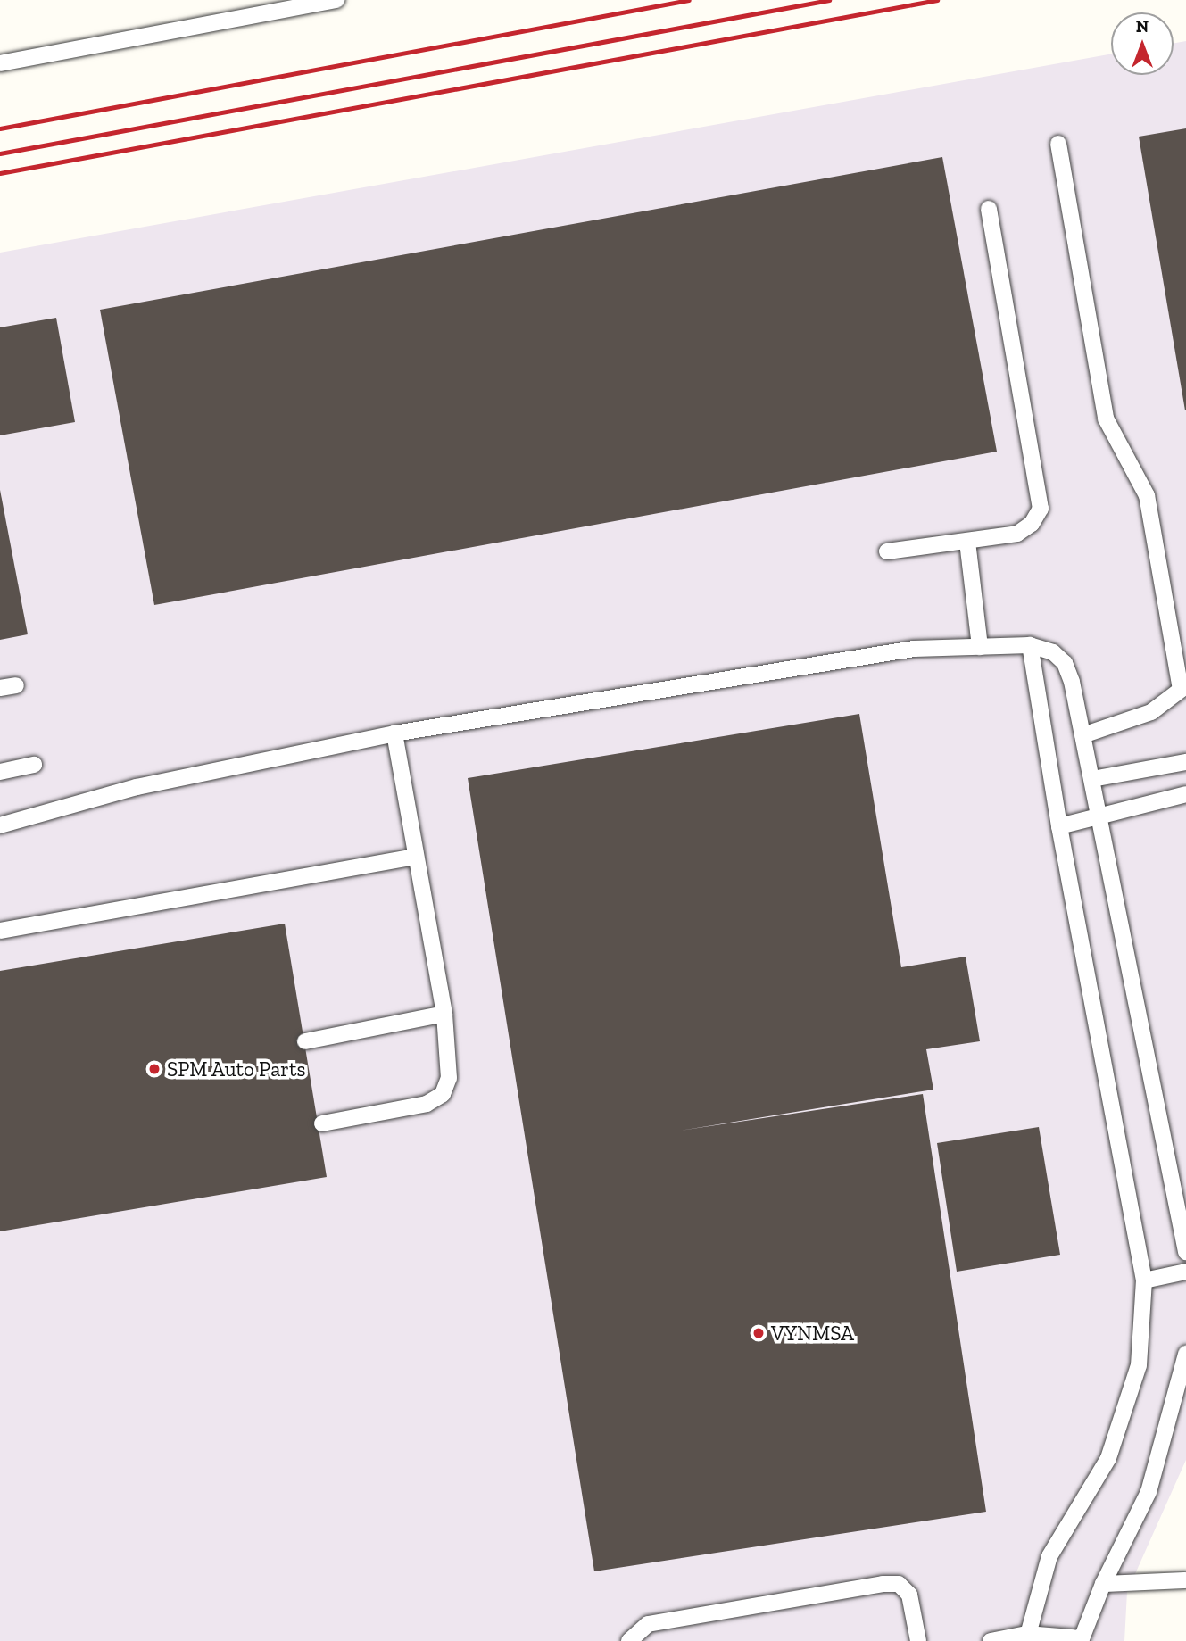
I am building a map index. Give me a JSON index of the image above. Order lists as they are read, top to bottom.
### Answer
{
  "places": ["SPM Auto Parts", "VYNMSA"],
  "north": "top"
}
